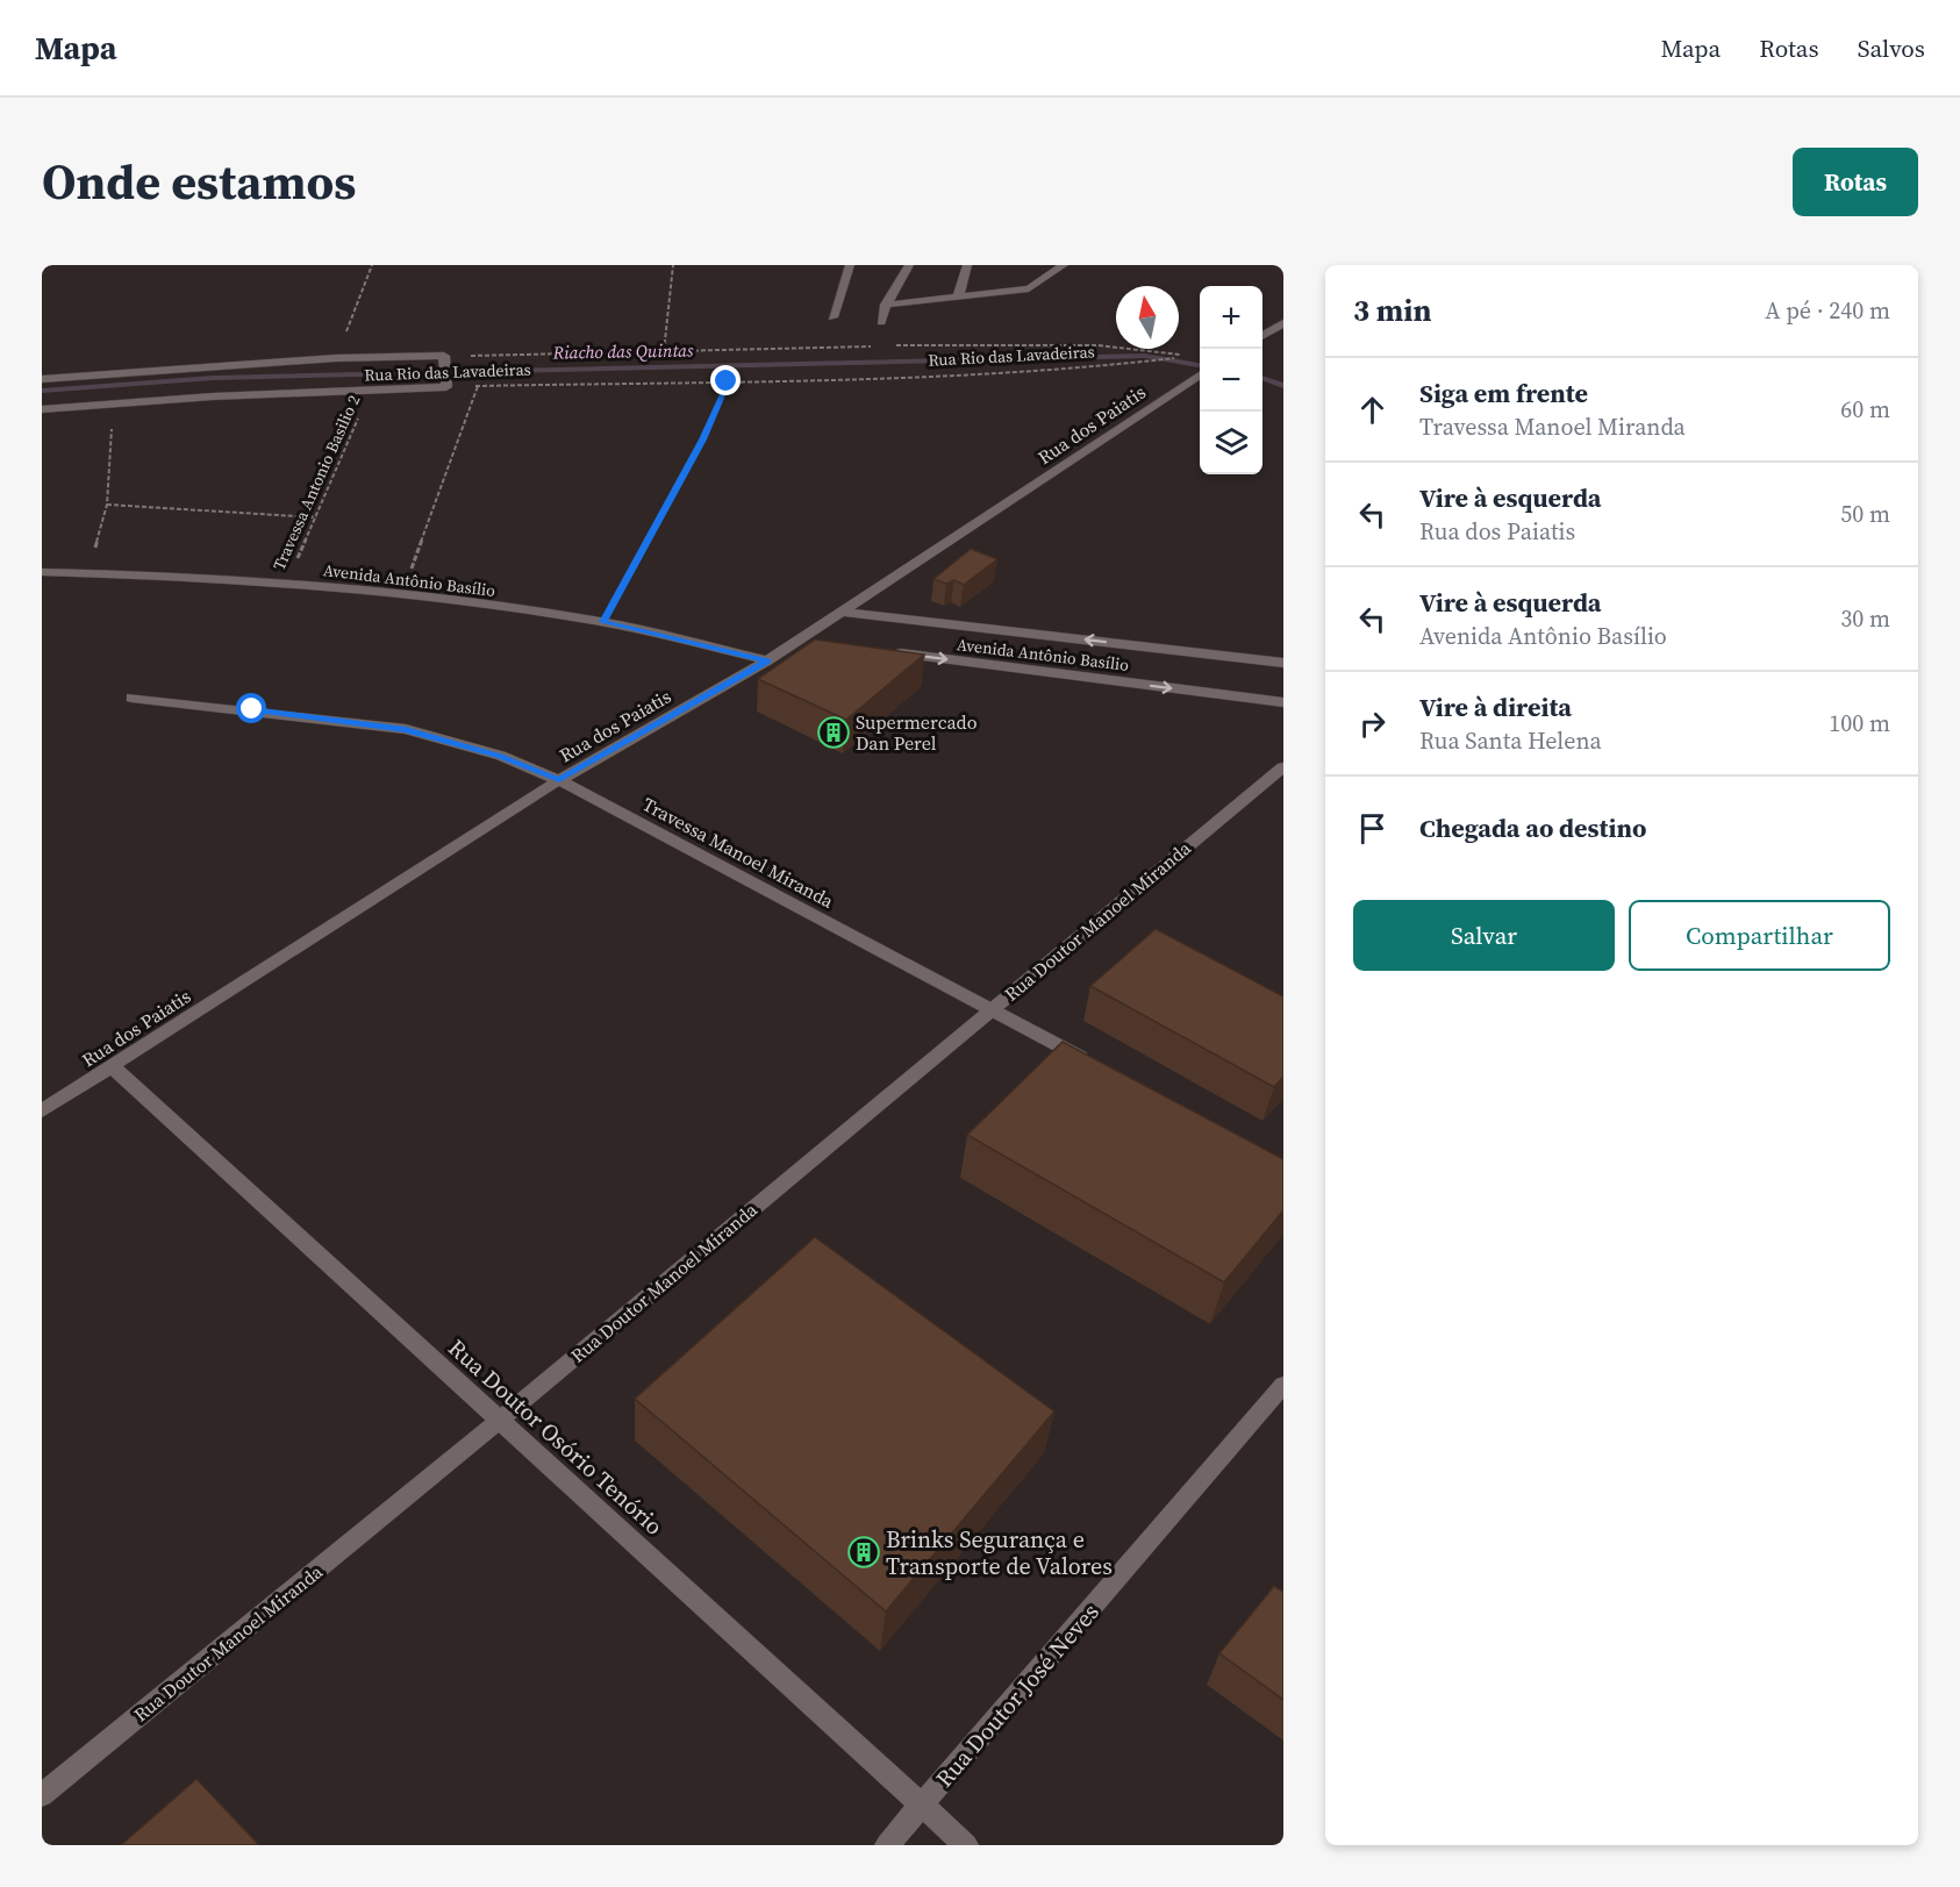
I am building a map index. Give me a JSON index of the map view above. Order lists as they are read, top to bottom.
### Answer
{
  "streets": {
    "street": [
      "Rua Rio das Lavadeiras",
      "Rua dos Paiatis",
      "Avenida Antônio Basílio",
      "Travessa Manoel Miranda",
      "Rua Doutor Manoel Miranda",
      "Rua Doutor Osório Tenório",
      "Rua Doutor José Neves"
    ],
    "path": ["Travessa Antonio Basilio 2"]
  },
  "crossings": [
    ["Rua Rio das Lavadeiras", "Travessa Antonio Basilio 2"],
    ["Rua dos Paiatis", "Avenida Antônio Basílio"],
    ["Rua dos Paiatis", "Travessa Manoel Miranda"],
    ["Rua dos Paiatis", "Rua Doutor Osório Tenório"],
    ["Travessa Antonio Basilio 2", "Avenida Antônio Basílio"],
    ["Travessa Manoel Miranda", "Rua Doutor Manoel Miranda"],
    ["Rua Doutor Manoel Miranda", "Rua Doutor Osório Tenório"],
    ["Rua Doutor Osório Tenório", "Rua Doutor José Neves"]
  ],
  "water": ["Riacho das Quintas"],
  "places": {
    "building": ["Supermercado Dan Perel", "Brinks Segurança e Transporte de Valores"]
  },
  "north": "top",
  "page": {
    "header": "Mapa",
    "nav": ["Mapa", "Rotas", "Salvos"],
    "title": "Onde estamos",
    "buttons": [
      "Rotas",
      ["Salvar", "Compartilhar"]
    ],
    "heading": ["3 min", "A pé · 240 m"],
    "map_buttons": ["+", "−"],
    "list": [
      ["Siga em frente", "Travessa Manoel Miranda", "60 m"],
      ["Vire à esquerda", "Rua dos Paiatis", "50 m"],
      ["Vire à esquerda", "Avenida Antônio Basílio", "30 m"],
      ["Vire à direita", "Rua Santa Helena", "100 m"],
      "Chegada ao destino"
    ]
  }
}
